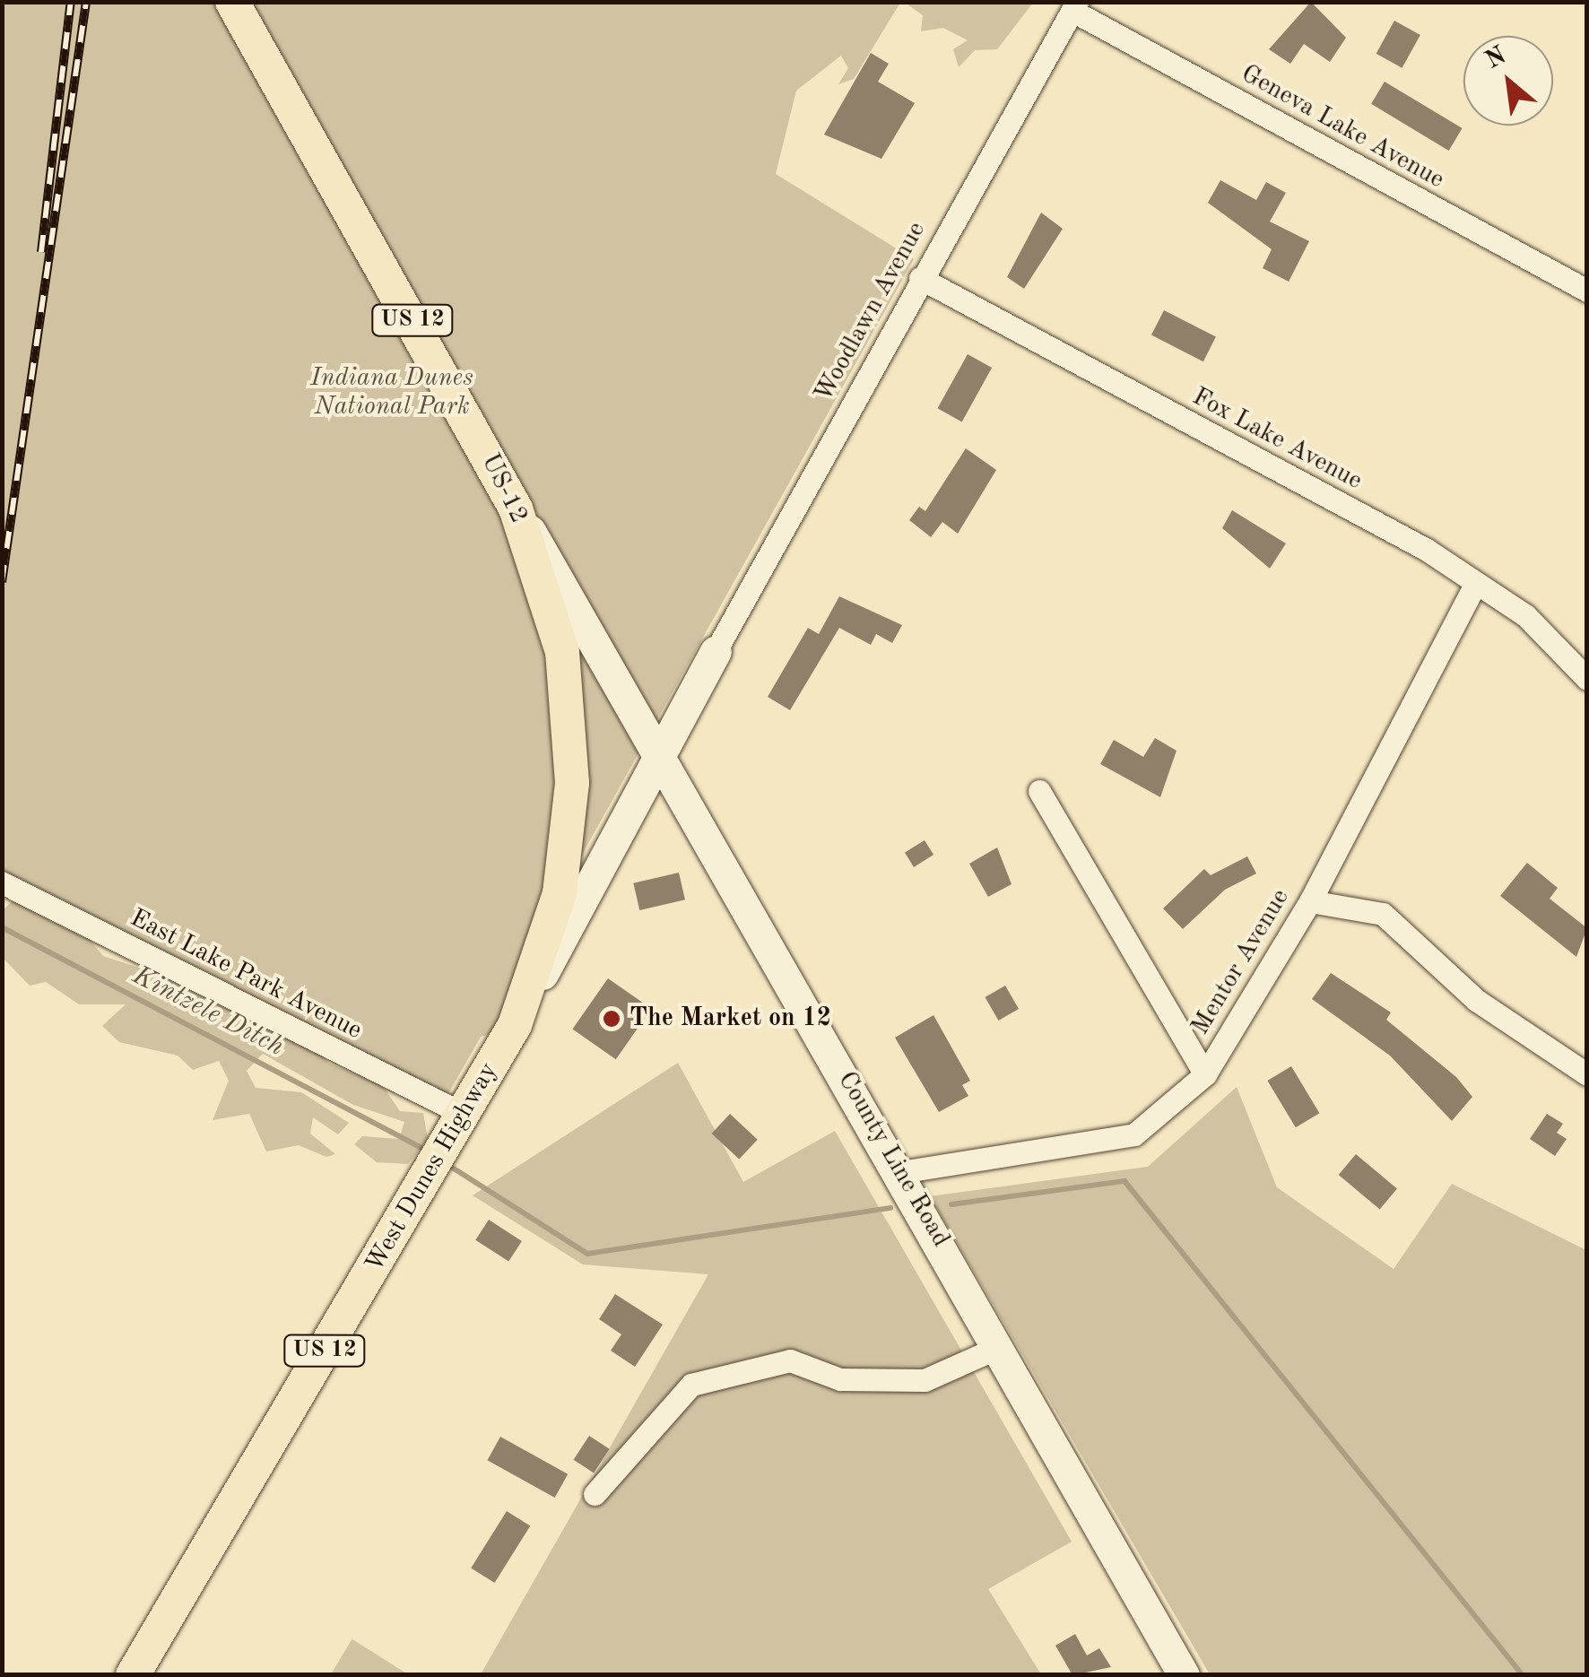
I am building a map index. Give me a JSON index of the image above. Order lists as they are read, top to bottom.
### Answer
{
  "streets": {
    "main road": ["US 12", "US-12", "West Dunes Highway"],
    "street": [
      "Geneva Lake Avenue",
      "Woodlawn Avenue",
      "Fox Lake Avenue",
      "Mentor Avenue",
      "East Lake Park Avenue",
      "County Line Road"
    ]
  },
  "crossings": [
    ["Geneva Lake Avenue", "Woodlawn Avenue"],
    ["Woodlawn Avenue", "Fox Lake Avenue"],
    ["Woodlawn Avenue", "West Dunes Highway"],
    ["Fox Lake Avenue", "Mentor Avenue"],
    ["US-12", "County Line Road"],
    ["US-12", "West Dunes Highway"],
    ["Mentor Avenue", "County Line Road"],
    ["East Lake Park Avenue", "West Dunes Highway"],
    ["County Line Road", "West Dunes Highway"]
  ],
  "water": ["Kintzele Ditch"],
  "parks": ["Indiana Dunes National Park"],
  "places": ["The Market on 12"],
  "north": "top left"
}
